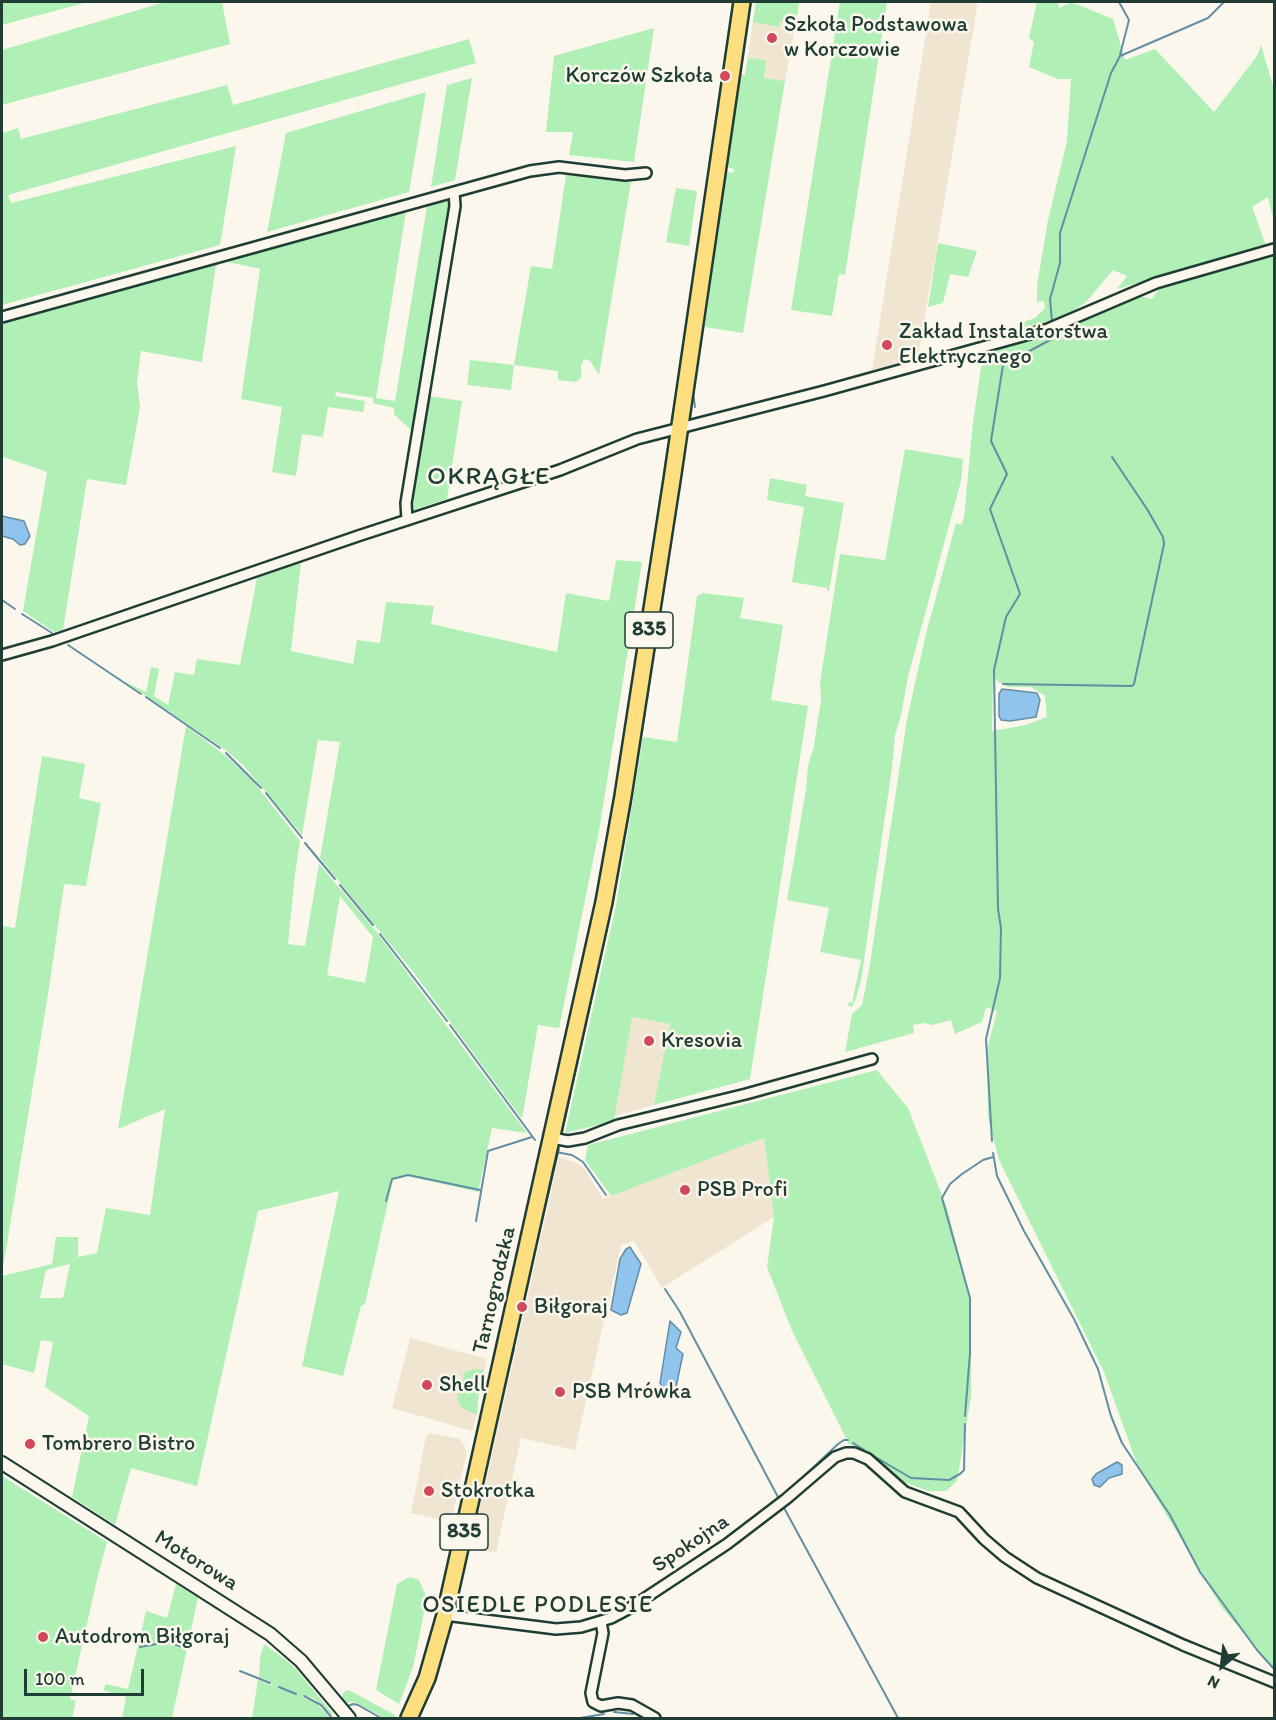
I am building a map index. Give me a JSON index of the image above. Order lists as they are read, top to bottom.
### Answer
{
  "streets": {
    "main road": ["835", "Tarnogrodzka"],
    "street": ["Spokojna", "Motorowa"]
  },
  "crossings": [
    ["835", "Tarnogrodzka"],
    ["Tarnogrodzka", "Spokojna"]
  ],
  "districts": ["OKRĄGŁE", "OSIEDLE PODLESIE"],
  "places": [
    "Szkoła Podstawowa w Korczowie",
    "Korczów Szkoła",
    "Zakład Instalatorstwa Elektrycznego",
    "Kresovia",
    "PSB Profi",
    "Biłgoraj",
    "Shell",
    "PSB Mrówka",
    "Tombrero Bistro",
    "Stokrotka",
    "Autodrom Biłgoraj"
  ],
  "scale_bar": "100 m",
  "north": "bottom left"
}
